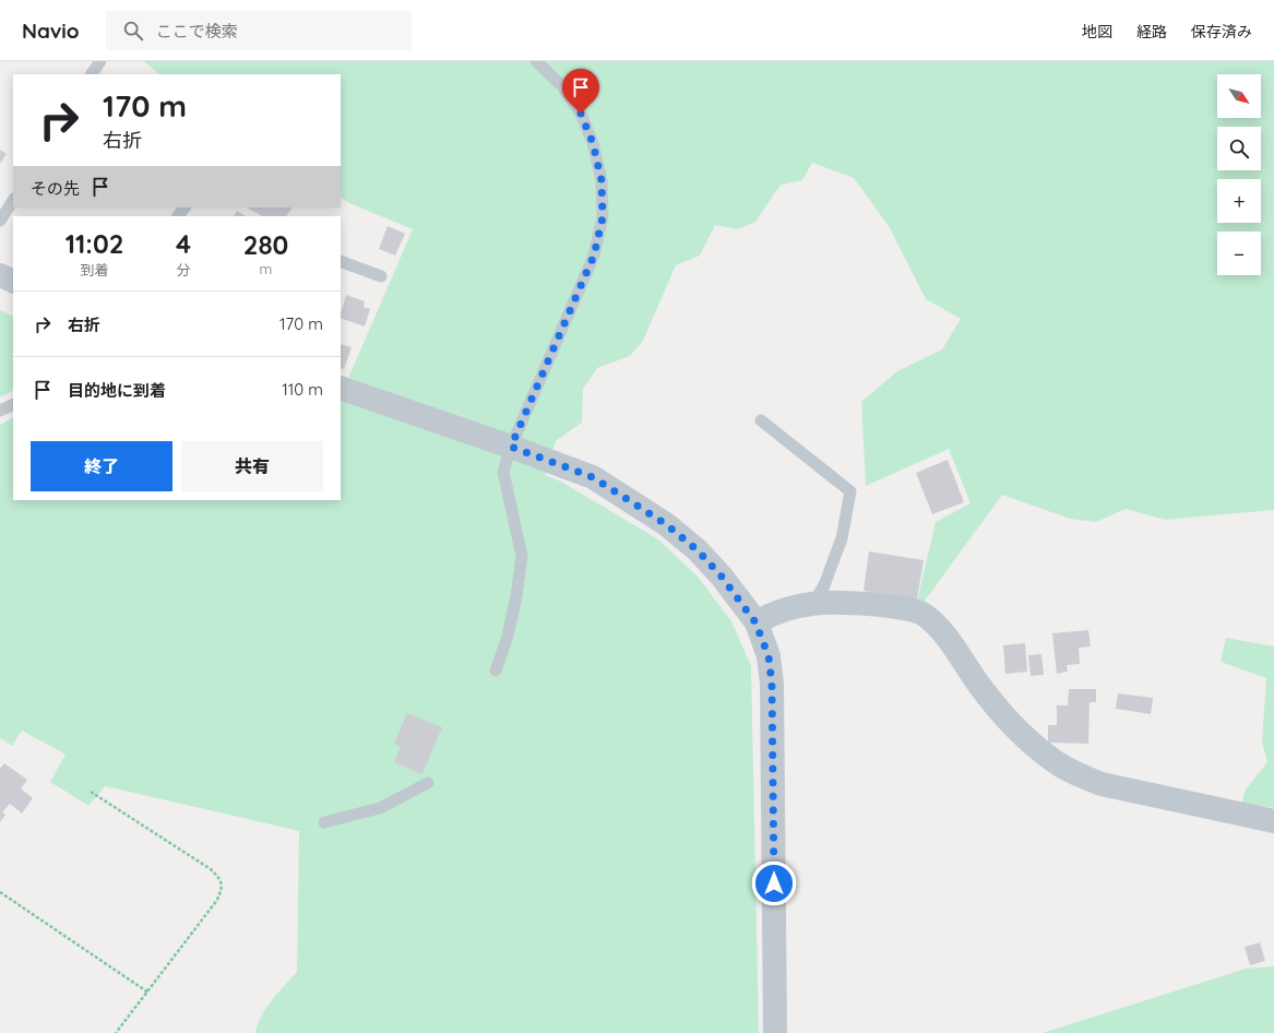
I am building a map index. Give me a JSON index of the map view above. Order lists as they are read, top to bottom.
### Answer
{
  "north": "bottom right",
  "page": {
    "header": "Navio",
    "search": "ここで検索",
    "nav": ["地図", "経路", "保存済み"],
    "map_buttons": ["+", "−"],
    "turn": ["170 m", "右折"],
    "then": "その先",
    "eta": [
      "11:02",
      "到着",
      "4",
      "分",
      "280",
      "m"
    ],
    "list": [
      {
        "name": "右折",
        "value": "170 m"
      },
      {
        "name": "目的地に到着",
        "value": "110 m"
      }
    ],
    "buttons": ["終了", "共有"]
  }
}
